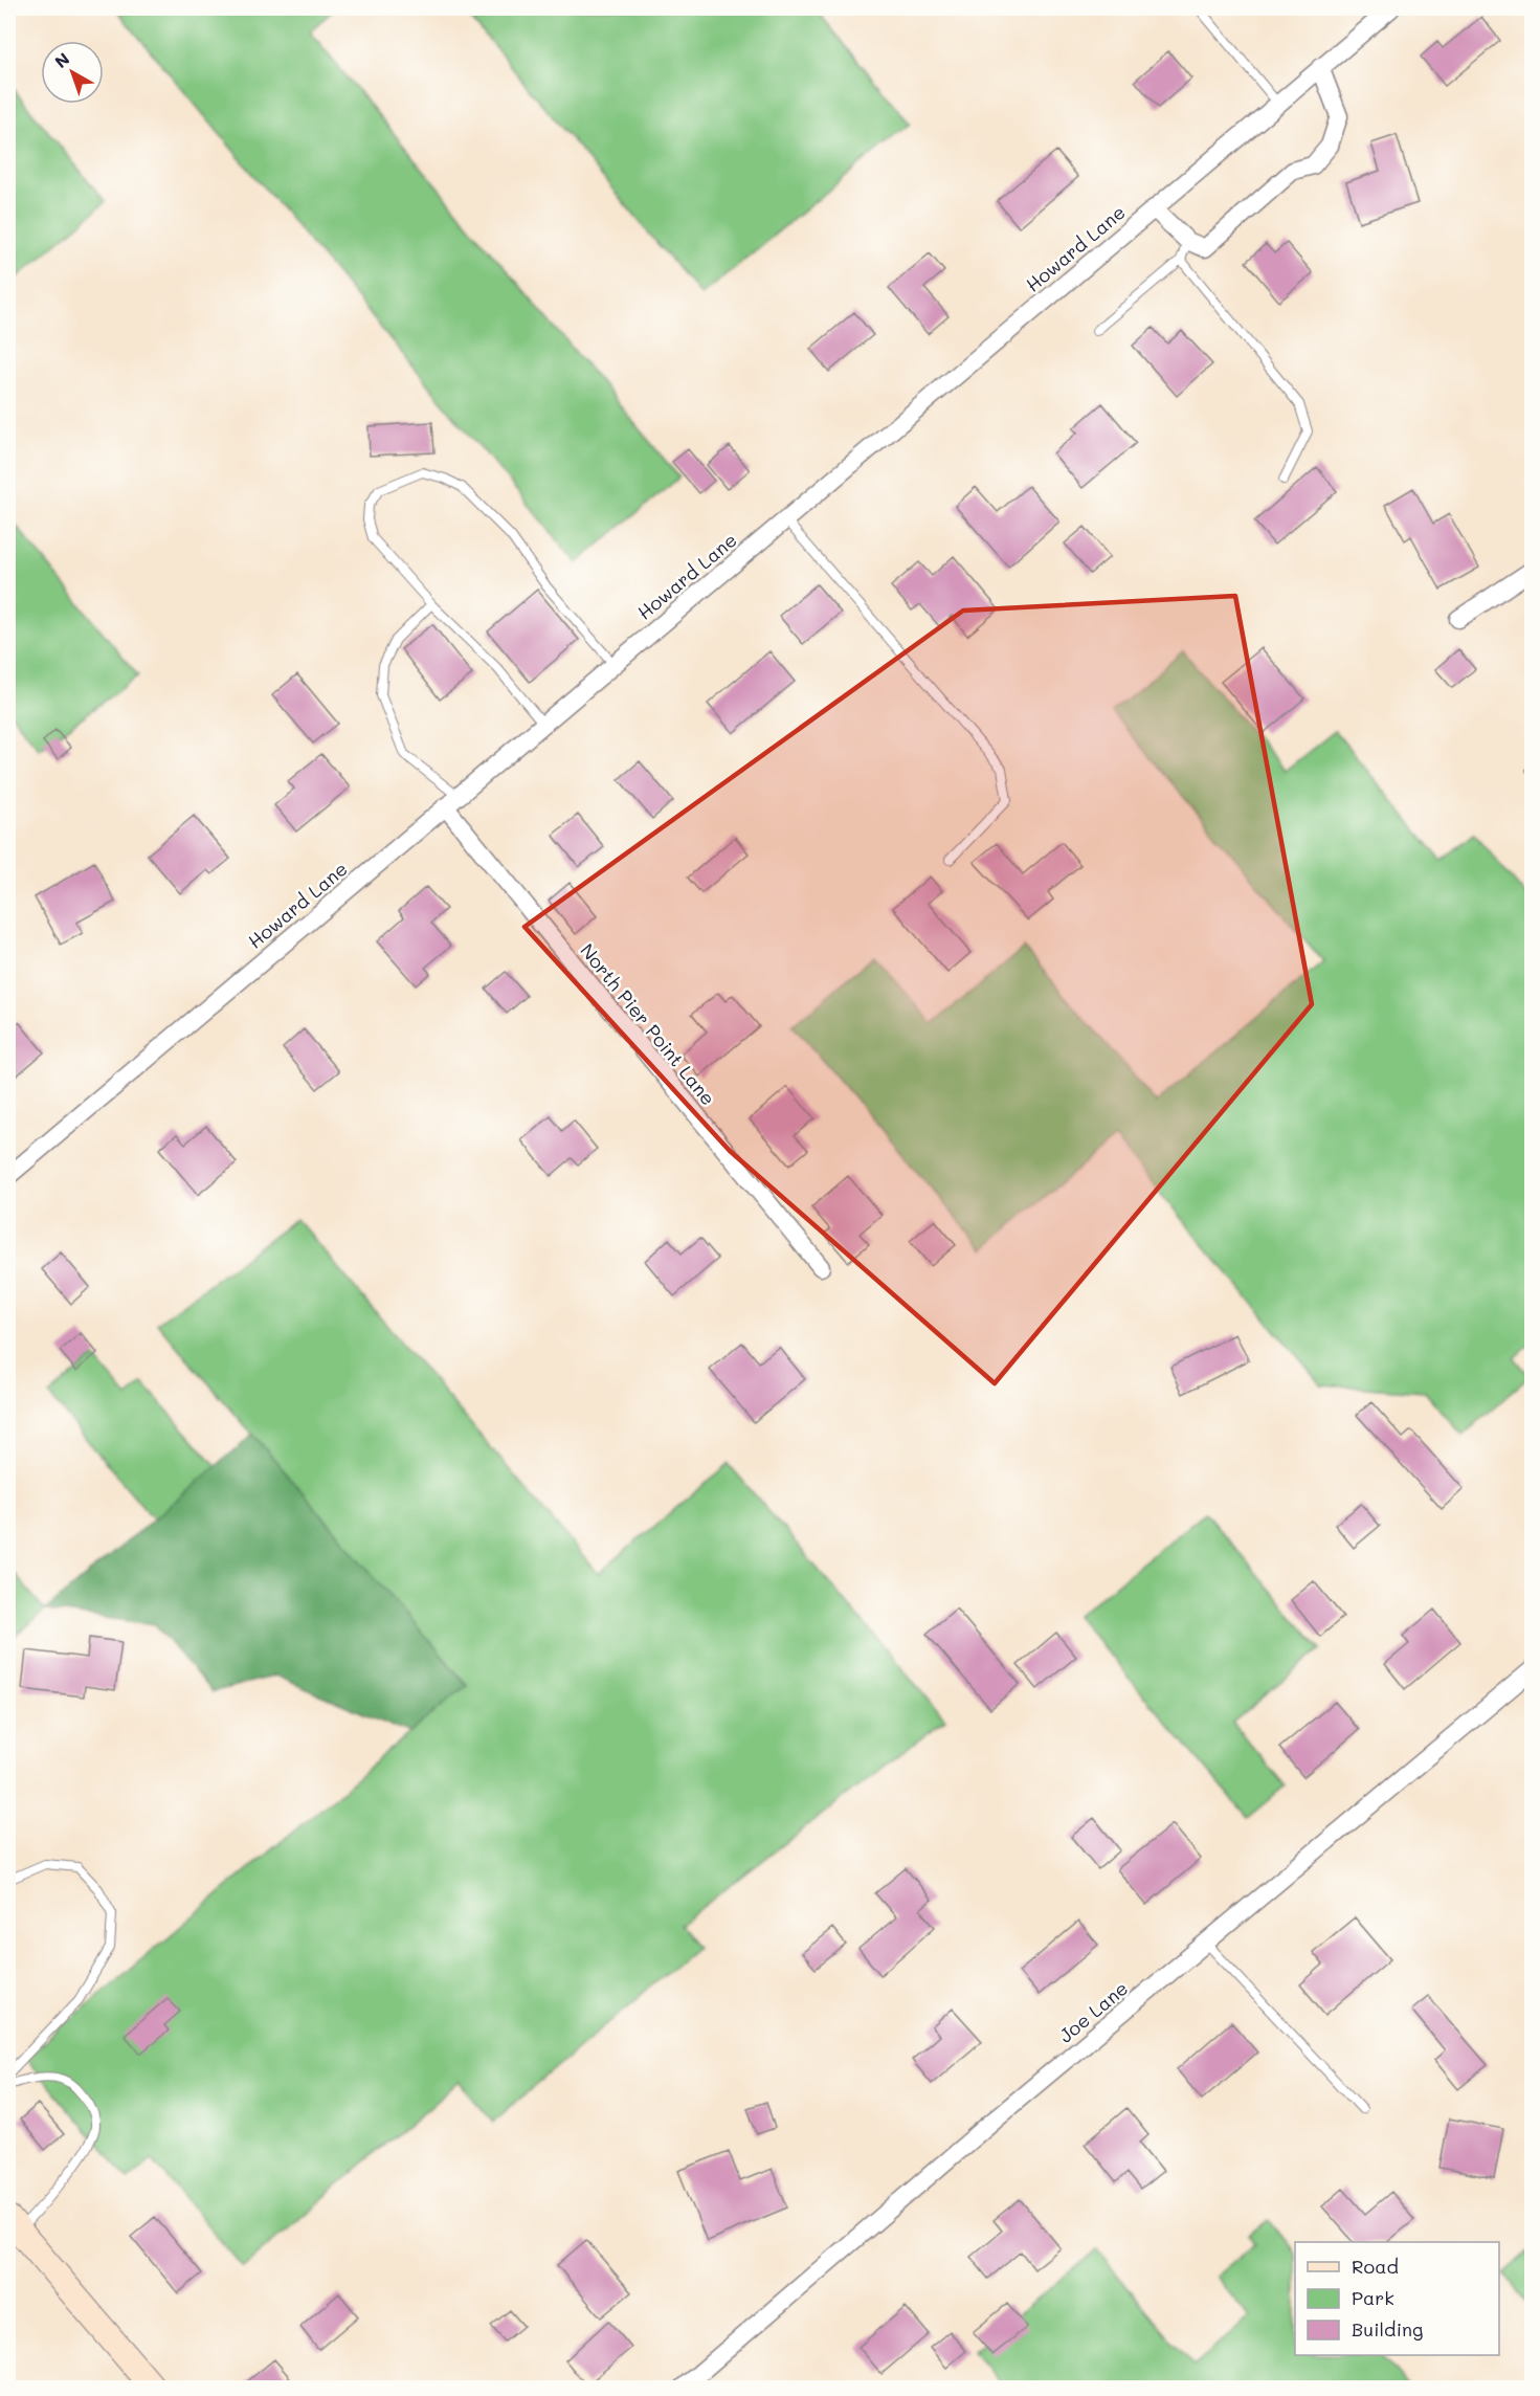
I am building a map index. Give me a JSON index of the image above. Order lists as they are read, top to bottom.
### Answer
{
  "streets": {
    "street": ["Howard Lane", "North Pier Point Lane", "Joe Lane"]
  },
  "crossings": [
    ["Howard Lane", "North Pier Point Lane"]
  ],
  "legend": ["Road", "Park", "Building"],
  "north": "top left"
}
